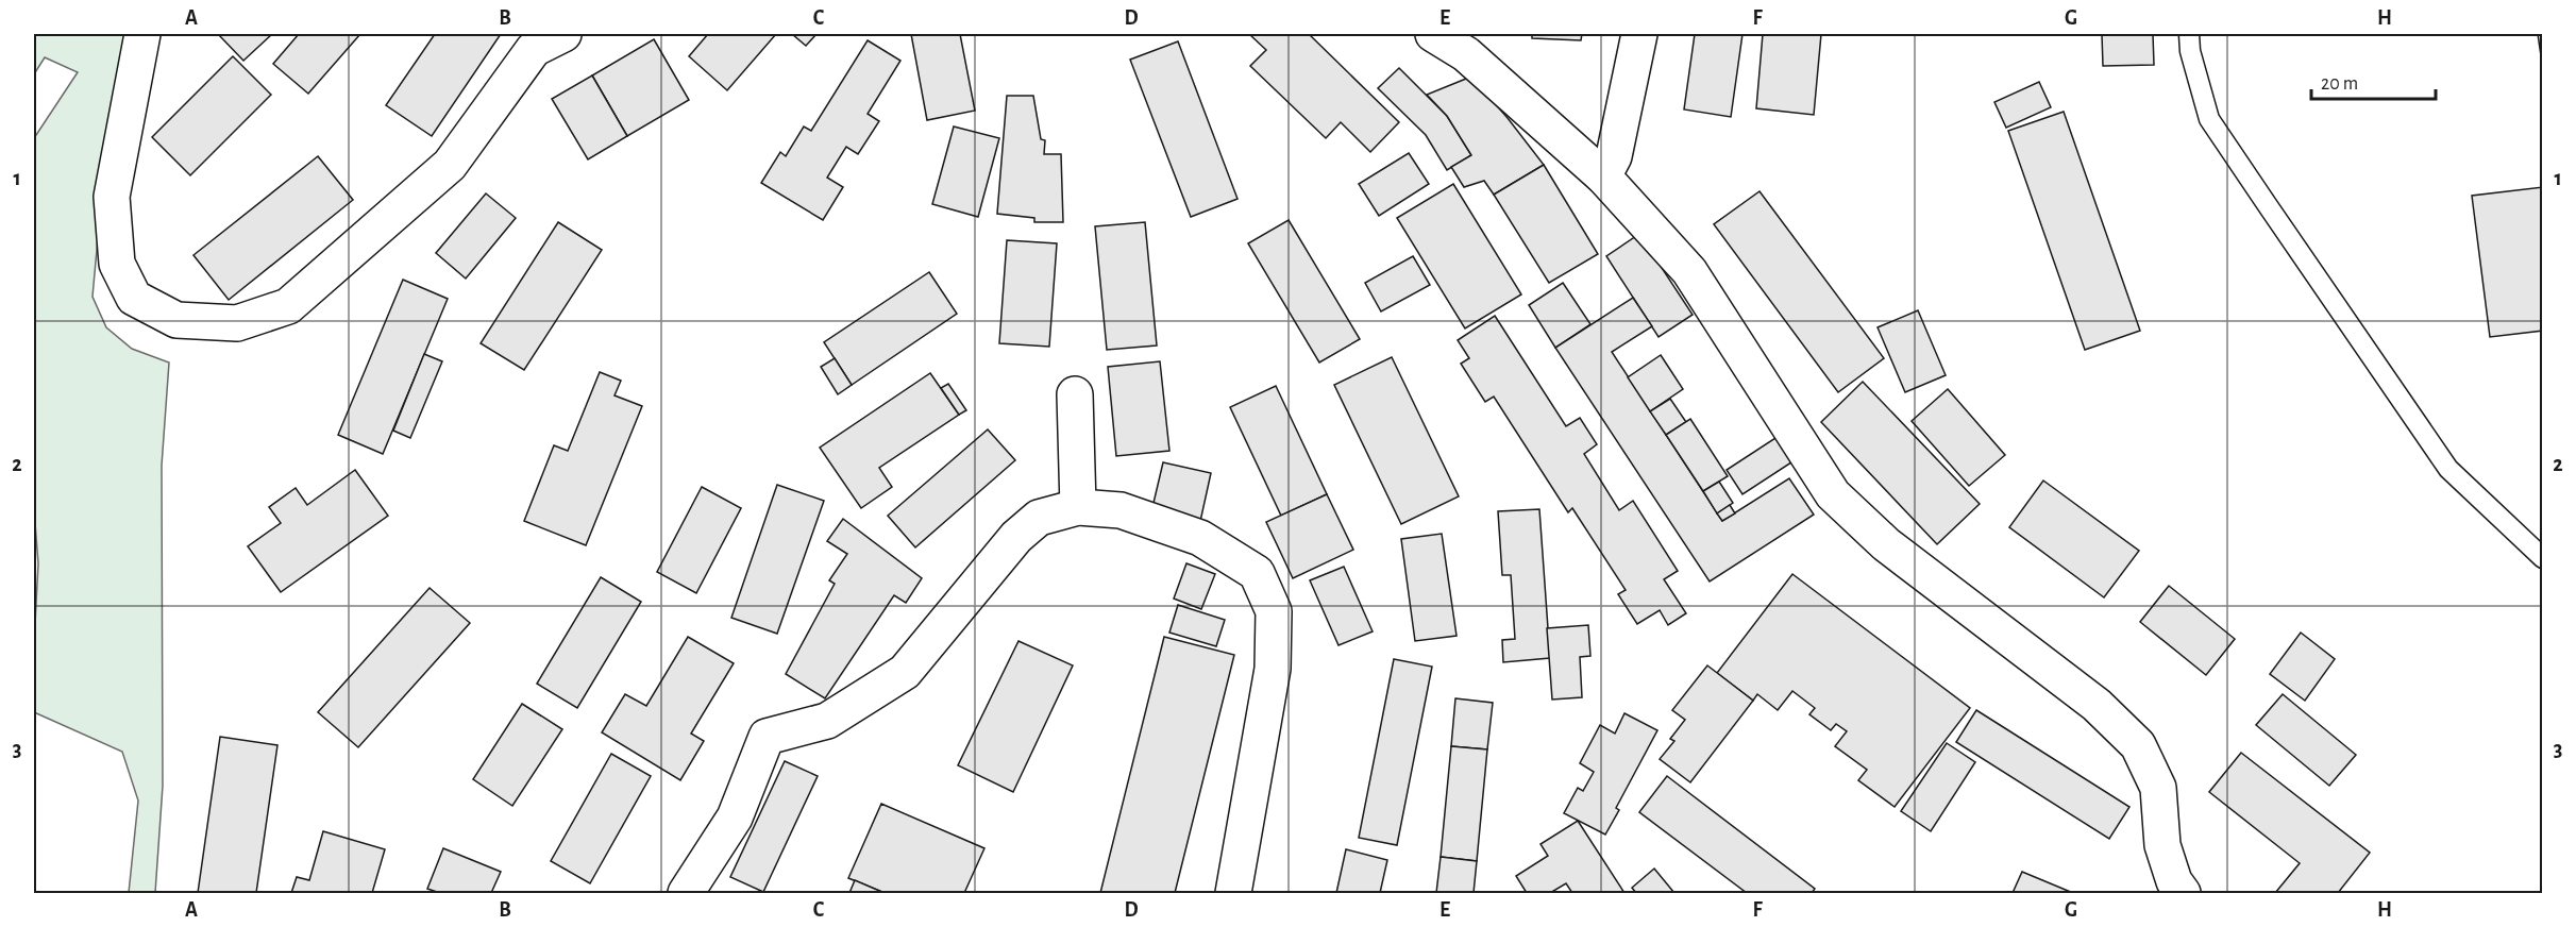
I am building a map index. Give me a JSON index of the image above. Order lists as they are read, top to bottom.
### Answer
{
  "scale_bar": "20 m",
  "grid": {
    "columns": [
      "A",
      "B",
      "C",
      "D",
      "E",
      "F",
      "G",
      "H"
    ],
    "rows": ["1", "2", "3"]
  }
}
